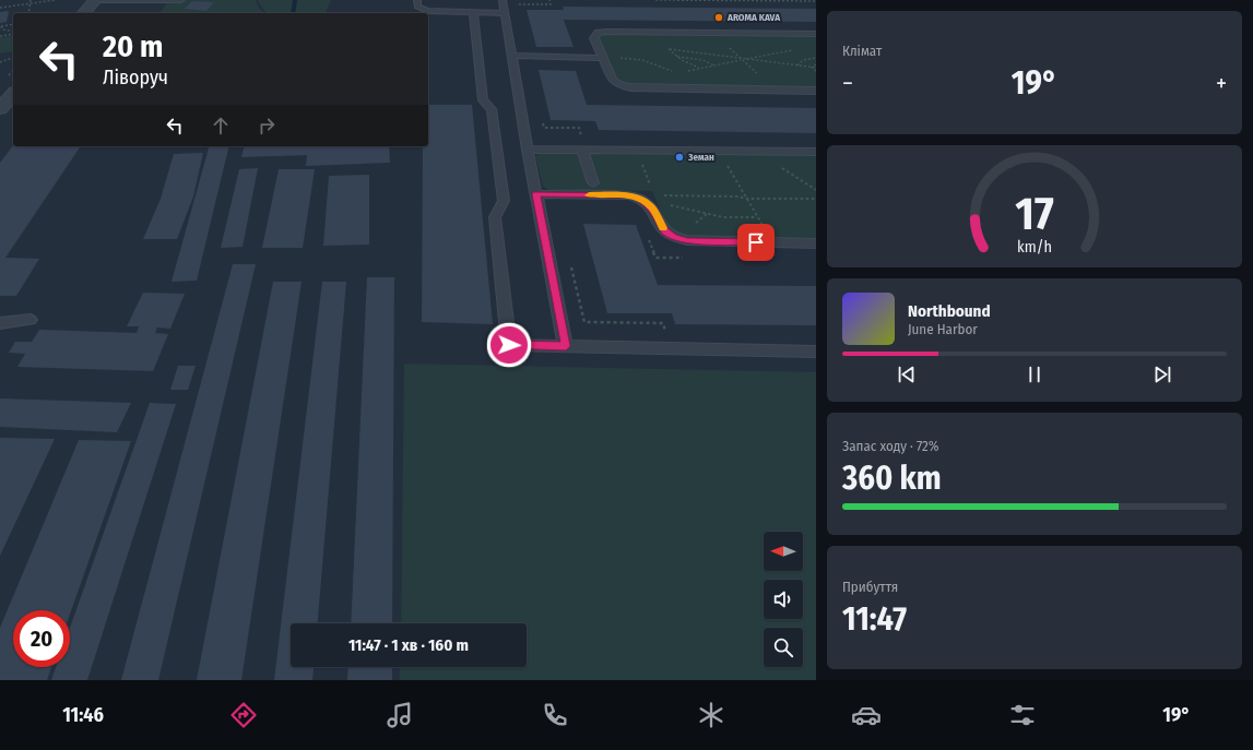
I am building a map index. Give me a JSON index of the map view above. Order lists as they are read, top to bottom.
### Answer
{
  "places": ["AROMA KAVA", "Земан"],
  "north": "left",
  "page": {
    "tile": [
      "Клімат",
      ["Запас ходу · 72%", "360 km"],
      ["Прибуття", "11:47"]
    ],
    "turn": ["20 m", "Ліворуч"],
    "heat": ["−", "19°", "+"],
    "song": ["Northbound", "June Harbor"],
    "limit": "20",
    "trip": "11:47 · 1 хв · 160 m",
    "tabs": ["11:46", "19°"],
    "gauge": ["17", "km/h"]
  }
}
